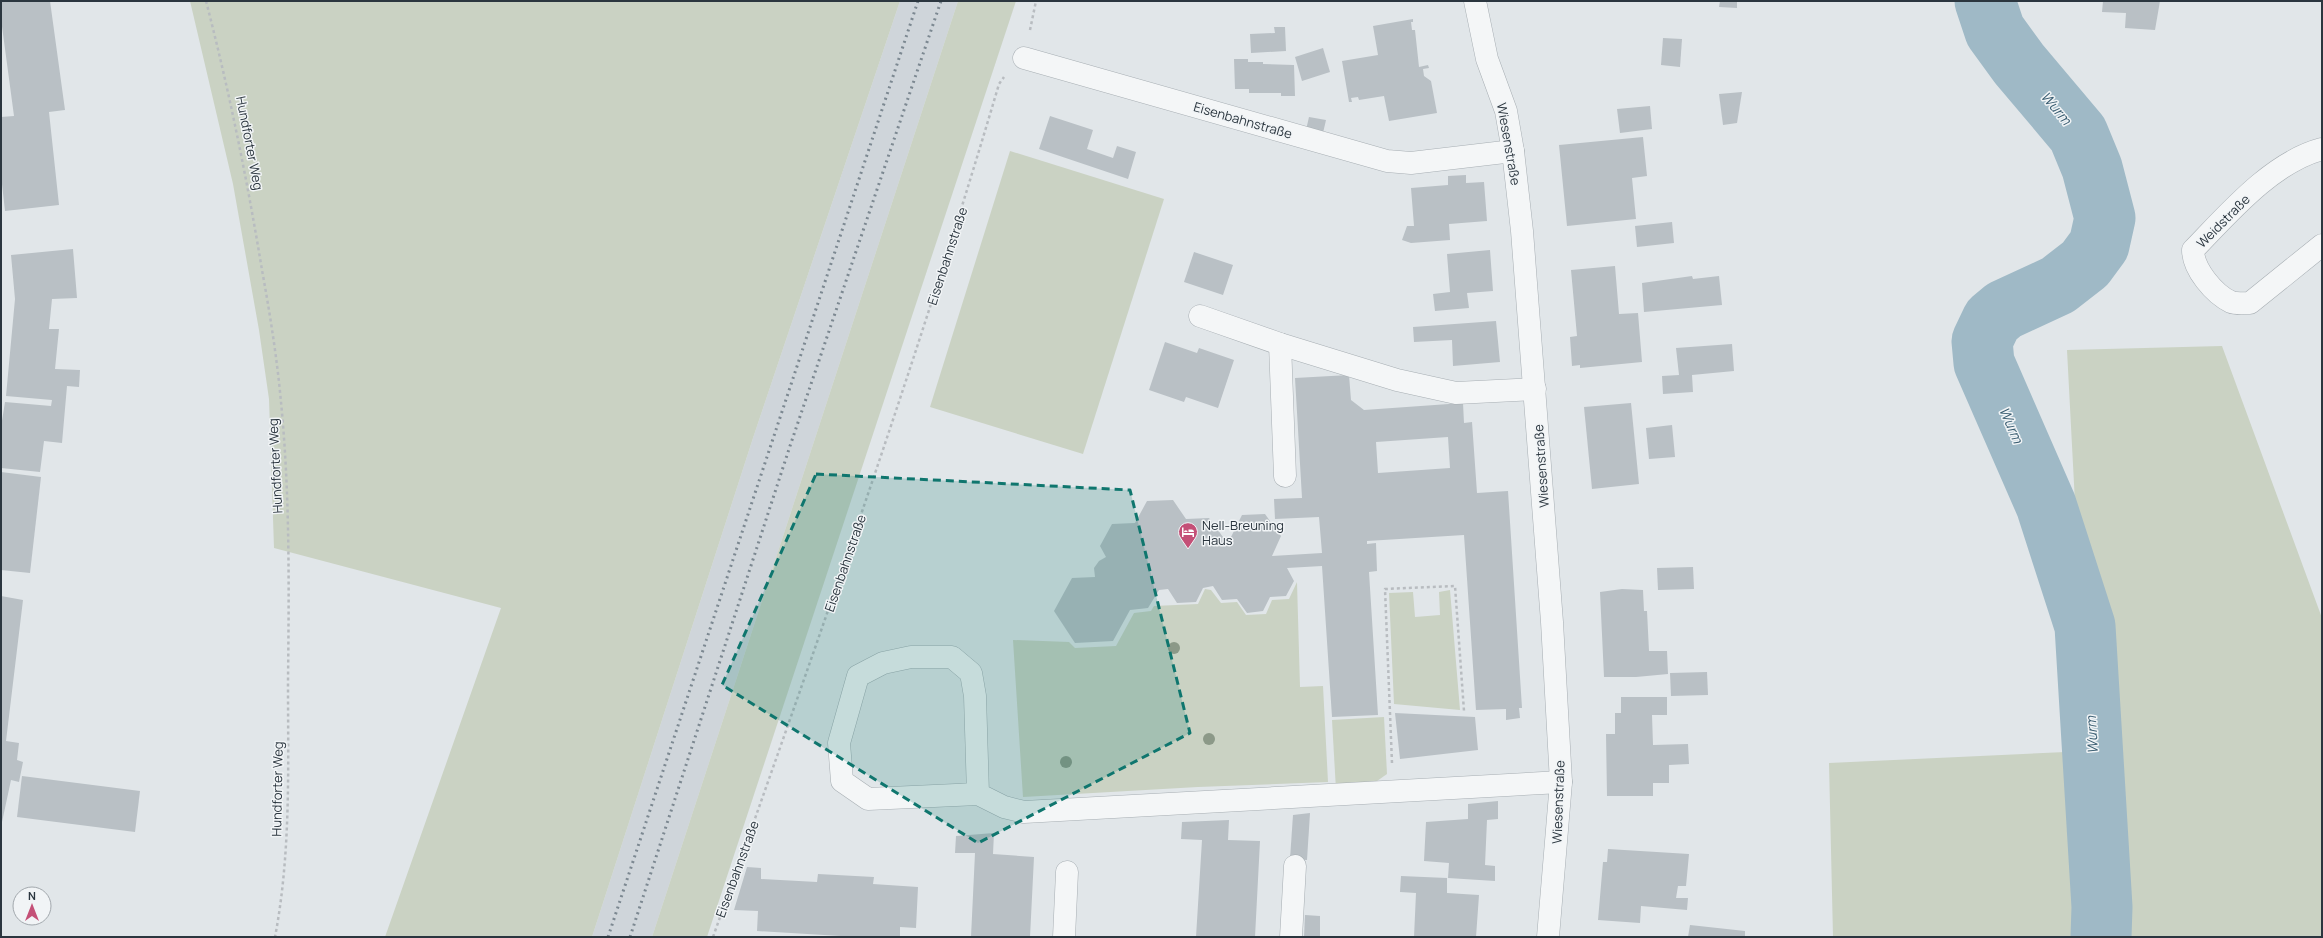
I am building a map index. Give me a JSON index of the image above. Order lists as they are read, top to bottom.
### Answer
{
  "streets": {
    "street": ["Eisenbahnstraße", "Wiesenstraße", "Weidstraße"],
    "path": ["Hundforter Weg"]
  },
  "crossings": [
    ["Eisenbahnstraße", "Wiesenstraße"]
  ],
  "water": ["Wurm"],
  "places": {
    "hotel": ["Nell-Breuning Haus"]
  },
  "north": "top"
}
